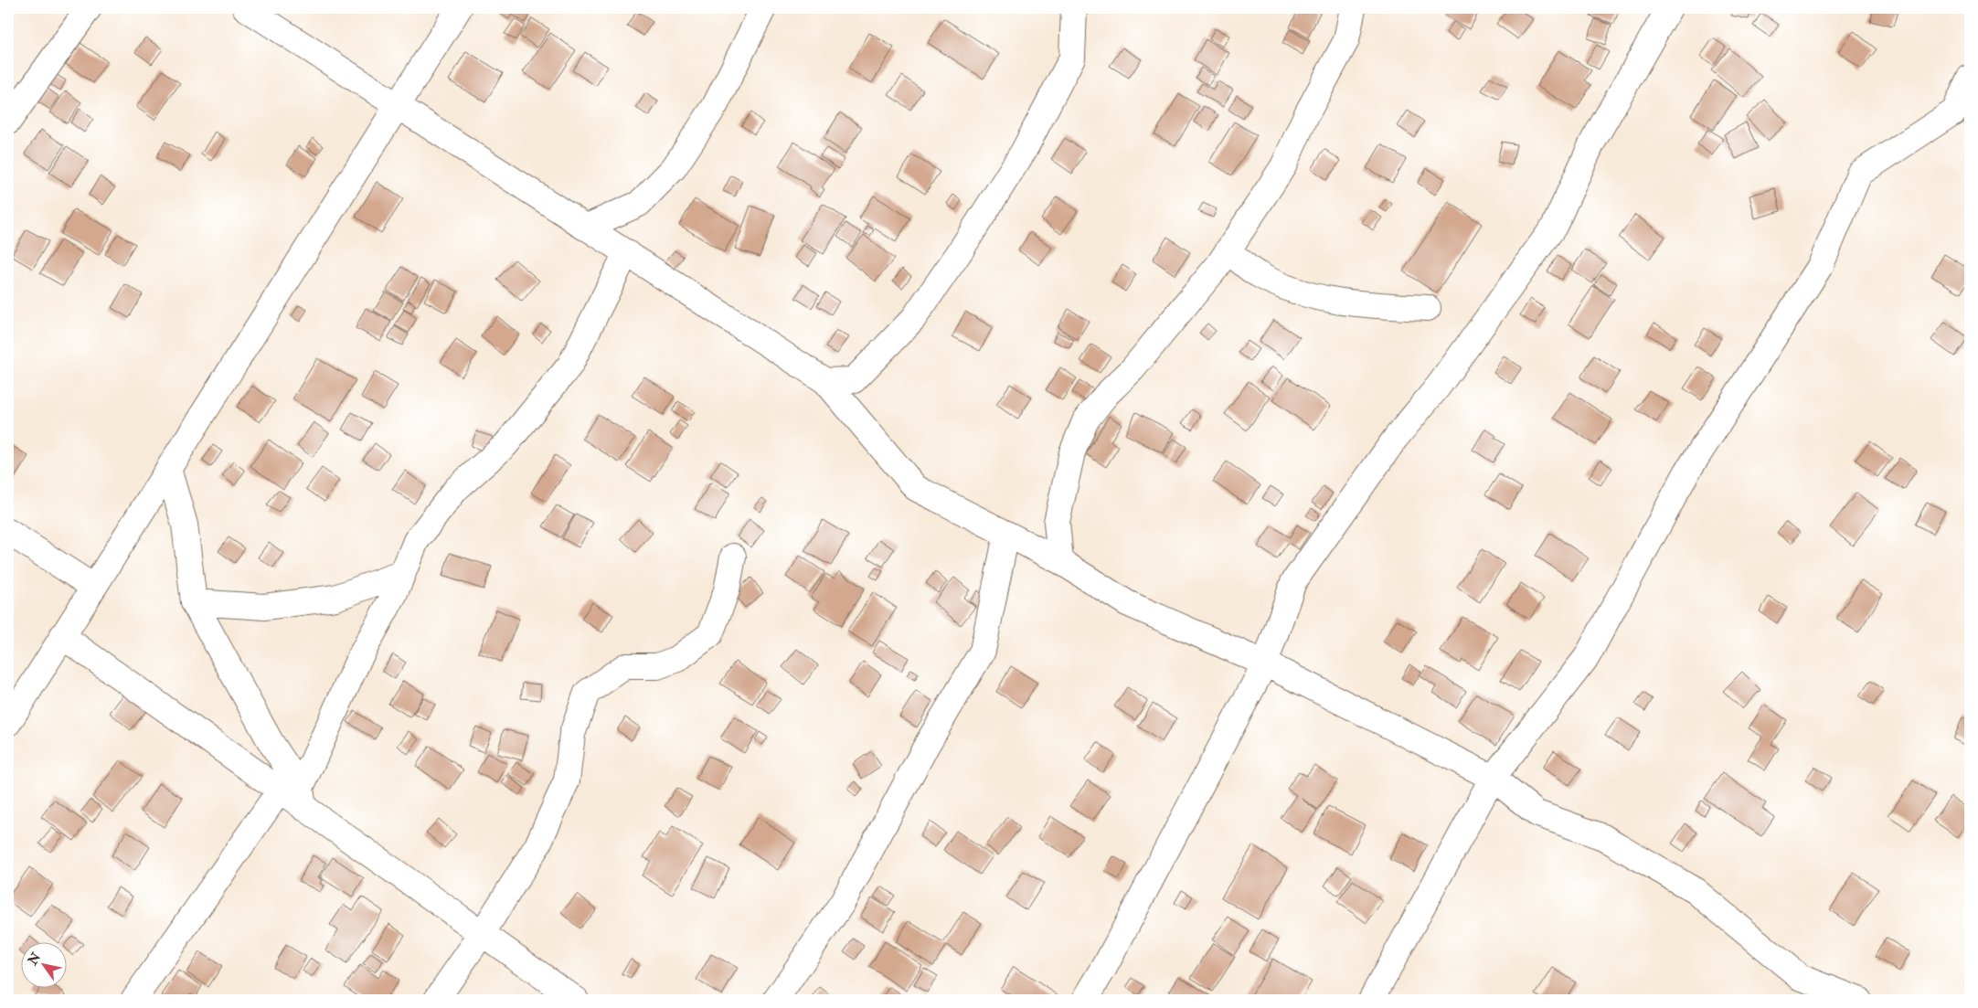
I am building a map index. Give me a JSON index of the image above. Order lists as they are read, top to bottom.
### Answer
{
  "north": "top left"
}
